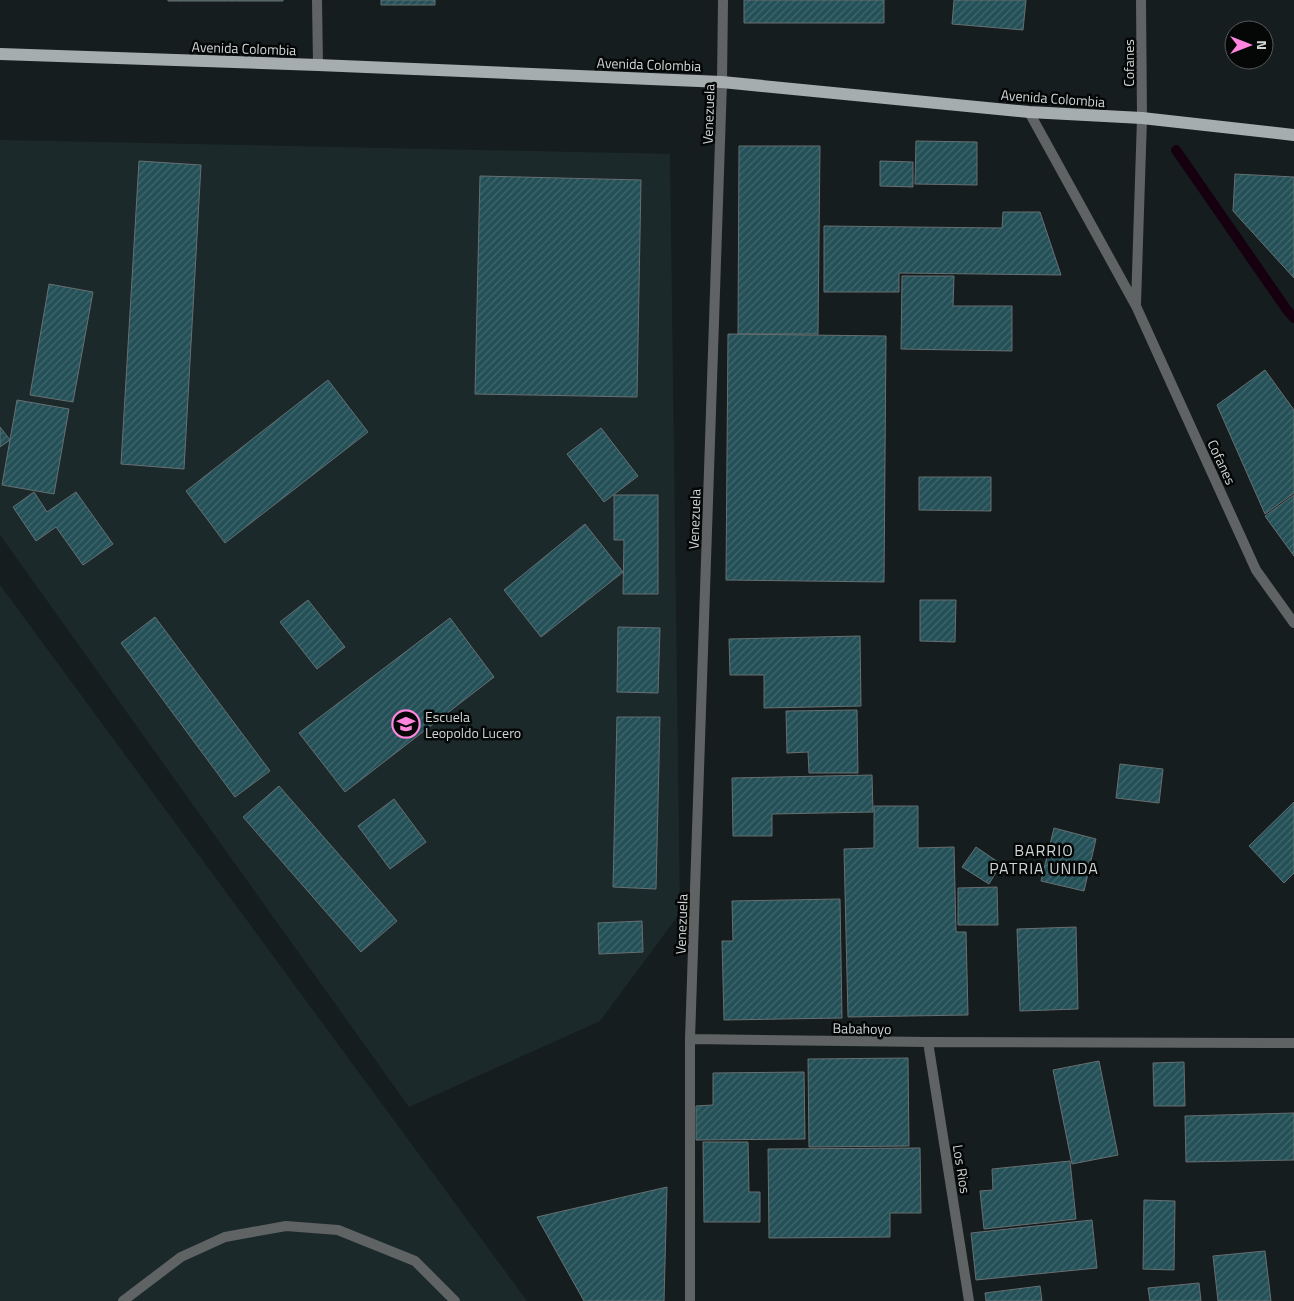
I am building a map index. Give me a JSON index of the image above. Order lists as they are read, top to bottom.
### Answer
{
  "streets": {
    "main road": ["Avenida Colombia"],
    "street": [
      "Cofanes",
      "Venezuela",
      "Babahoyo",
      "Los Rios"
    ]
  },
  "crossings": [
    ["Avenida Colombia", "Cofanes"],
    ["Avenida Colombia", "Venezuela"],
    ["Venezuela", "Babahoyo"],
    ["Babahoyo", "Los Rios"]
  ],
  "districts": ["BARRIO PATRIA UNIDA"],
  "places": {
    "school or university": ["Escuela Leopoldo Lucero"]
  },
  "north": "right"
}
